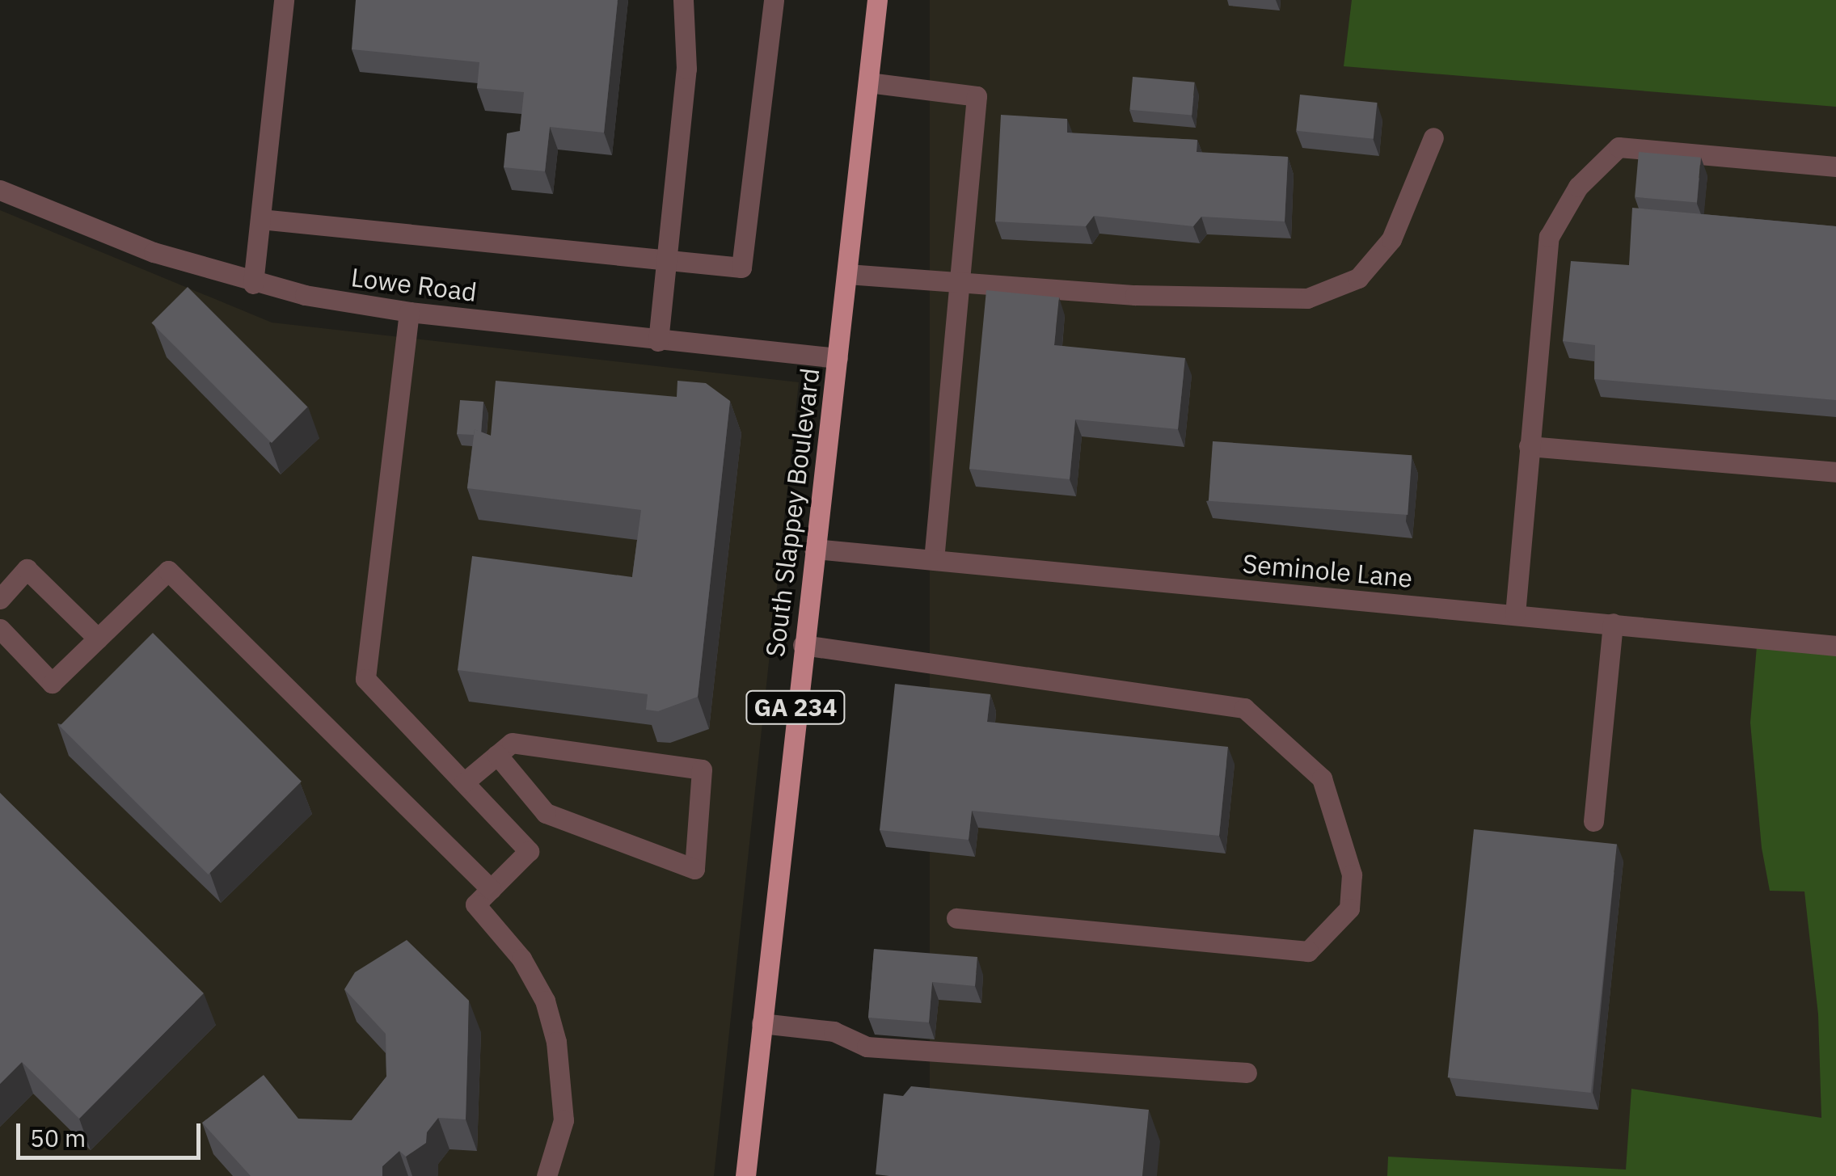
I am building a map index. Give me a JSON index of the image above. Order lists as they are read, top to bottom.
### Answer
{
  "streets": {
    "main road": ["South Slappey Boulevard", "GA 234"],
    "street": ["Lowe Road", "Seminole Lane"]
  },
  "crossings": [
    ["Lowe Road", "South Slappey Boulevard"],
    ["South Slappey Boulevard", "Seminole Lane"]
  ],
  "scale_bar": "50 m"
}
